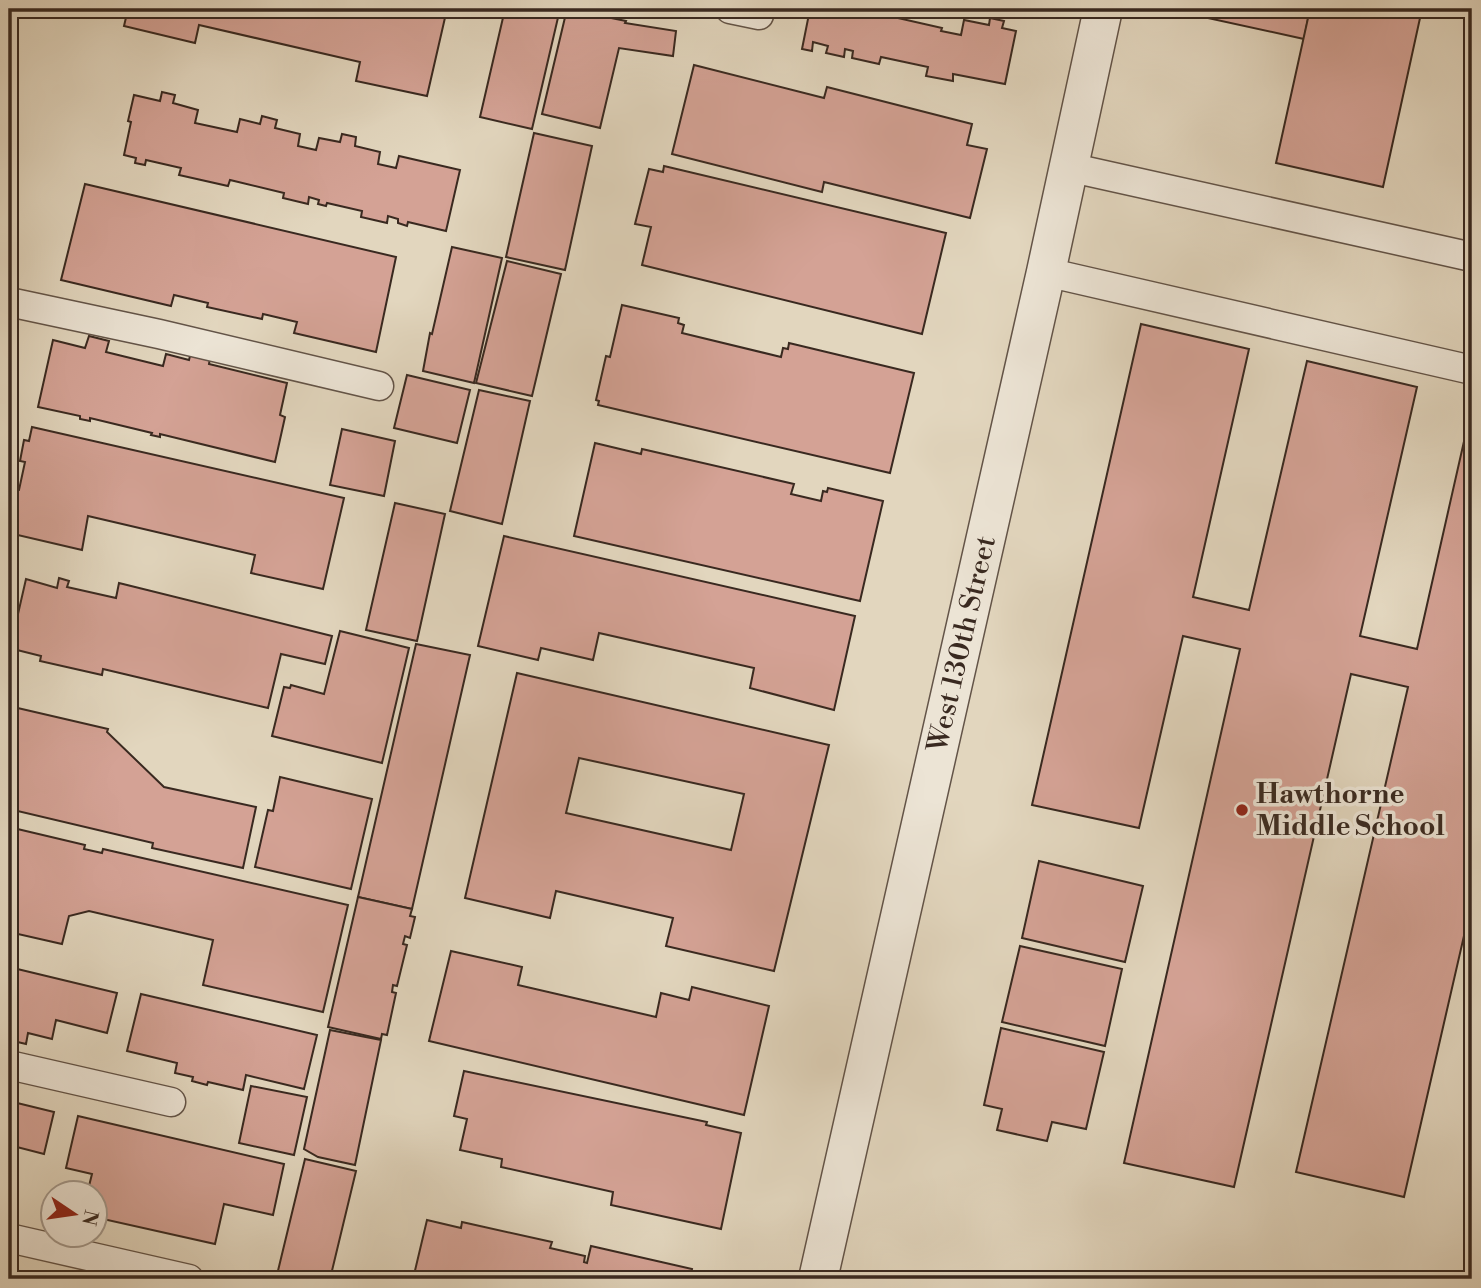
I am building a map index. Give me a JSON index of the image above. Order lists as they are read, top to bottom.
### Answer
{
  "streets": {
    "street": ["West 130th Street"]
  },
  "places": ["Hawthorne Middle School"],
  "north": "right"
}
